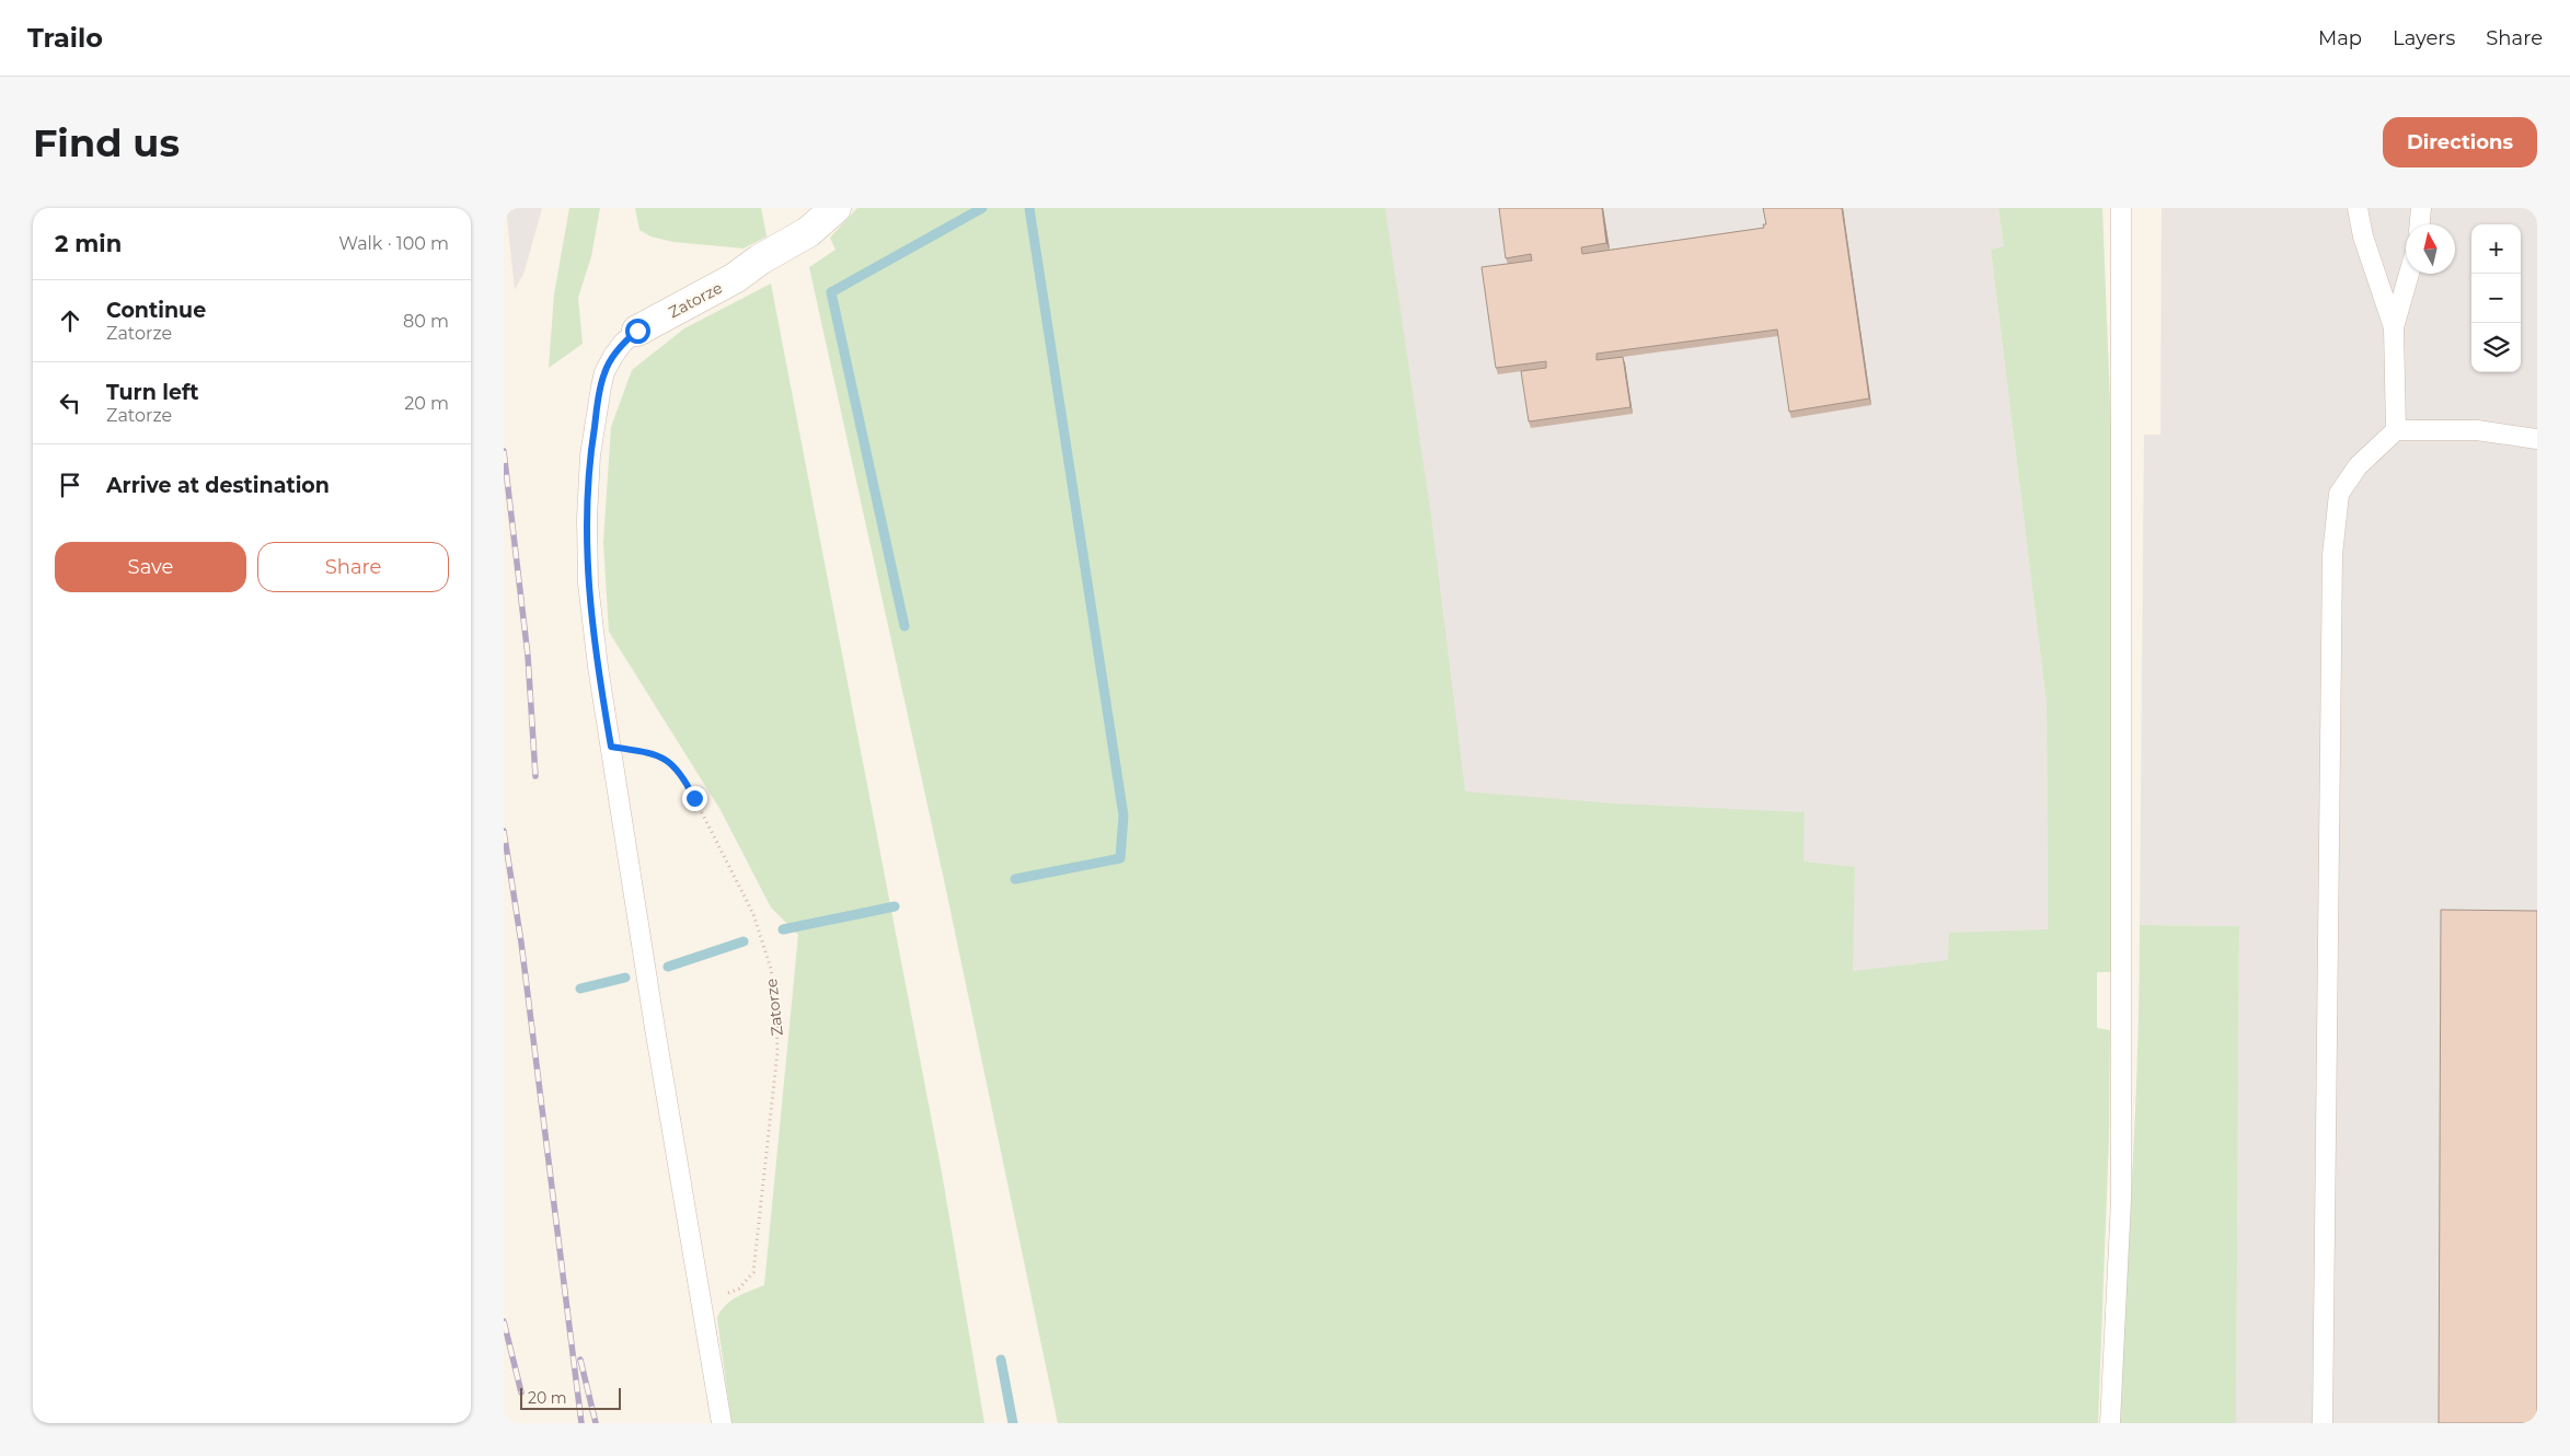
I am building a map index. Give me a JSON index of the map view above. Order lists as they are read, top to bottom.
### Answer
{
  "streets": {
    "street": ["Zatorze"]
  },
  "scale_bar": "20 m",
  "north": "top",
  "page": {
    "header": "Trailo",
    "nav": ["Map", "Layers", "Share"],
    "buttons": [
      "Directions",
      ["Save", "Share"]
    ],
    "title": "Find us",
    "heading": ["2 min", "Walk · 100 m"],
    "map_buttons": ["+", "−"],
    "list": [
      ["Continue", "Zatorze", "80 m"],
      ["Turn left", "Zatorze", "20 m"],
      "Arrive at destination"
    ],
    "scale": "20 m"
  }
}
